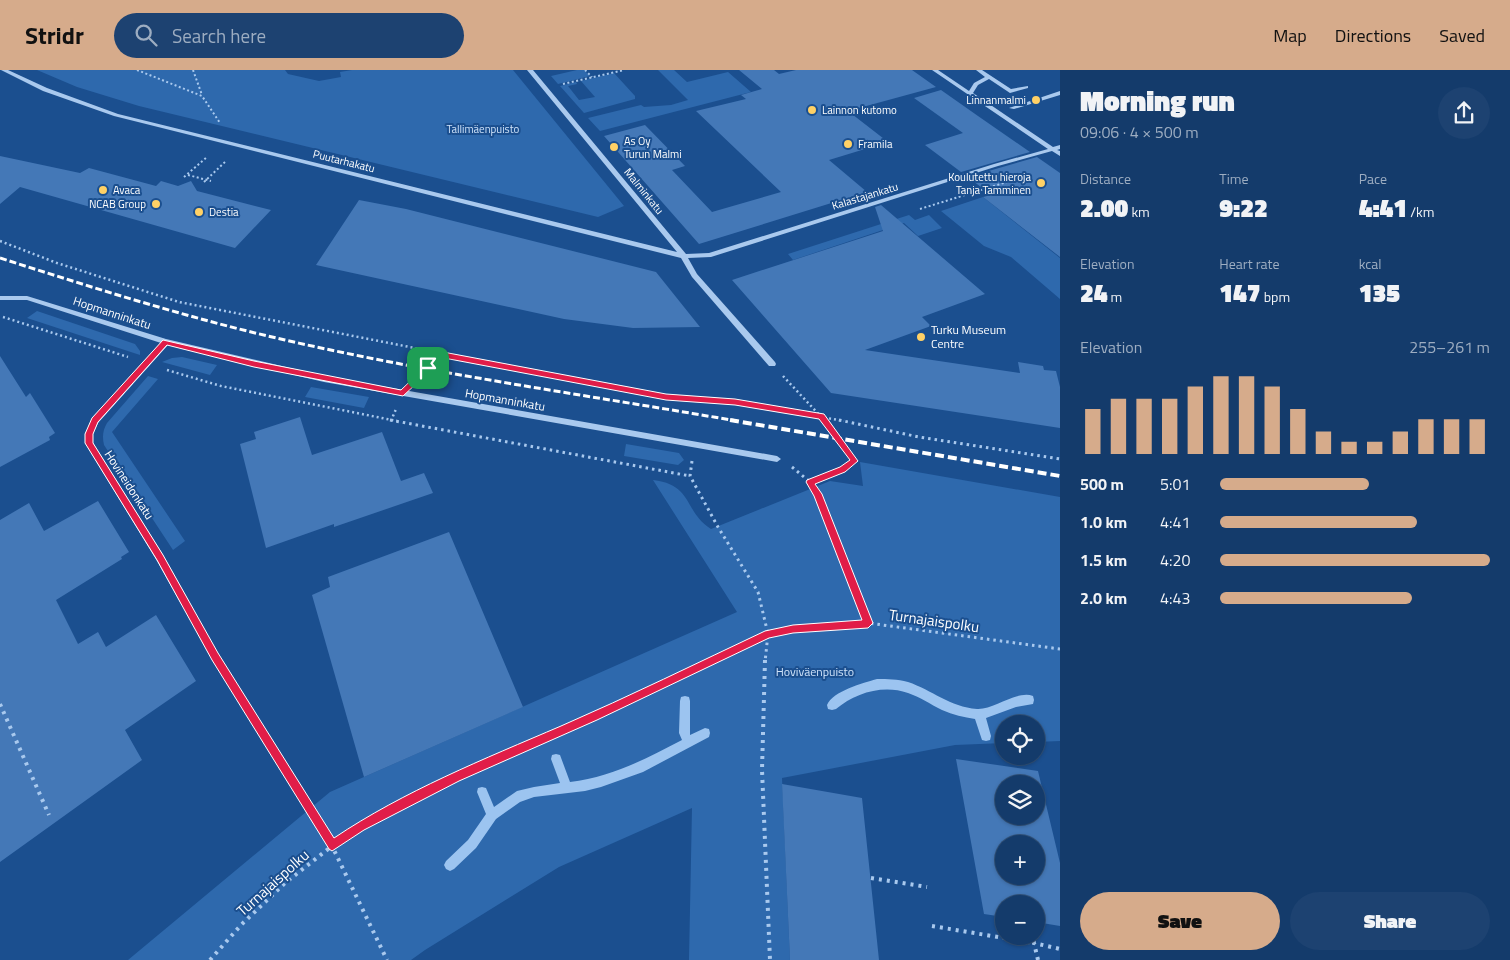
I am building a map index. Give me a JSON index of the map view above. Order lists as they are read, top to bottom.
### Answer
{
  "streets": {
    "street": [
      "Puutarhakatu",
      "Malminkatu",
      "Kalastajankatu",
      "Hopmanninkatu",
      "Hovineidonkatu"
    ],
    "path": ["Turnajaispolku"]
  },
  "crossings": [
    ["Puutarhakatu", "Malminkatu"],
    ["Puutarhakatu", "Kalastajankatu"],
    ["Malminkatu", "Kalastajankatu"],
    ["Hopmanninkatu", "Hovineidonkatu"]
  ],
  "parks": ["Tallimäenpuisto", "Hoviväenpuisto"],
  "places": [
    "Linnanmalmi",
    "Lainnon kutomo",
    "Framila",
    "As Oy Turun Malmi",
    "Koulutettu hieroja Tanja Tamminen",
    "Avaca",
    "NCAB Group",
    "Destia",
    "Turku Museum Centre"
  ],
  "page": {
    "header": "Stridr",
    "search": "Search here",
    "nav": ["Map", "Directions", "Saved"],
    "heading": ["Morning run", "09:06 · 4 × 500 m"],
    "stats": [
      ["Distance", "2.00 km"],
      ["Time", "9:22"],
      ["Pace", "4:41 /km"],
      ["Elevation", "24 m"],
      ["Heart rate", "147 bpm"],
      ["kcal", "135"]
    ],
    "chart": ["Elevation", "255–261 m"],
    "list": [
      {
        "name": "500 m",
        "note": "5:01"
      },
      {
        "name": "1.0 km",
        "note": "4:41"
      },
      {
        "name": "1.5 km",
        "note": "4:20"
      },
      {
        "name": "2.0 km",
        "note": "4:43"
      }
    ],
    "map_buttons": ["+", "−"],
    "buttons": ["Save", "Share"]
  }
}
